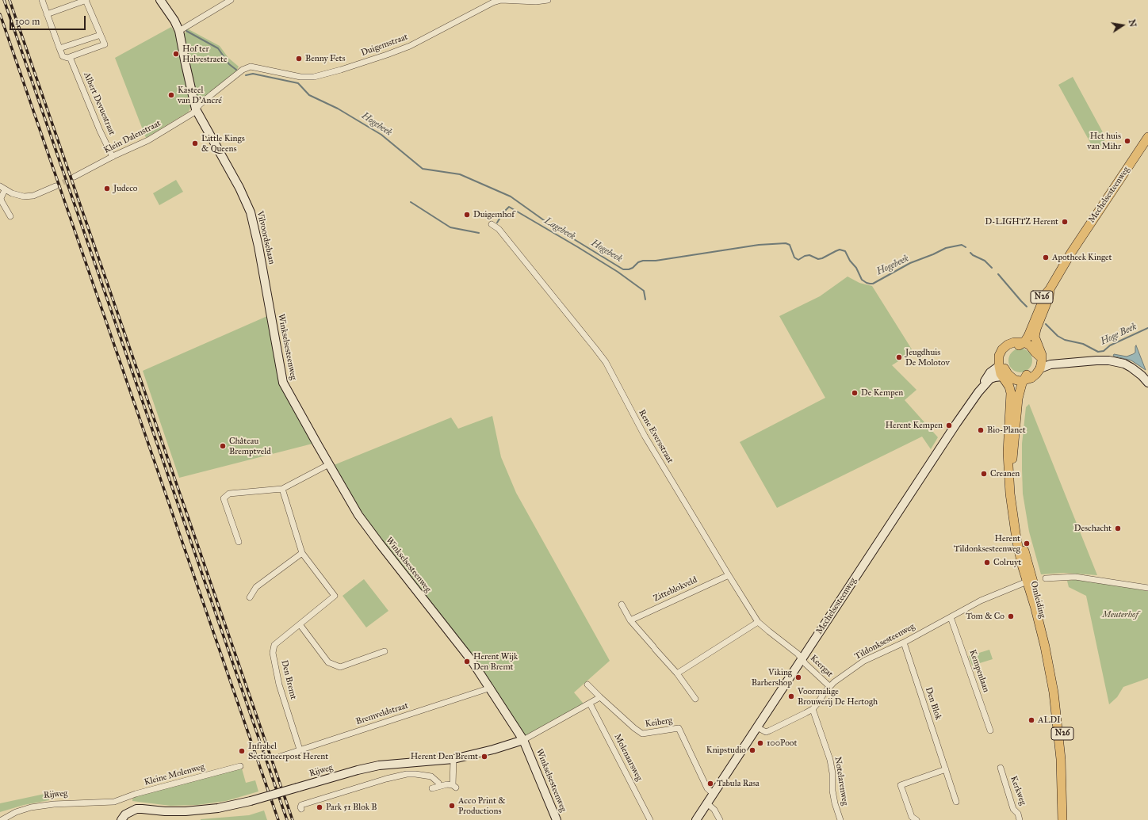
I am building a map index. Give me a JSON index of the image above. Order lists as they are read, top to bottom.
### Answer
{
  "streets": {
    "main road": ["Mechelsesteenweg", "N26", "Omleiding"],
    "street": [
      "Duigemstraat",
      "Albert Devuestraat",
      "Klein Dalenstraat",
      "Vilvoordsebaan",
      "Winkselsesteenweg",
      "Rene Eversstraat",
      "Zitteblokveld",
      "Tildonksesteenweg",
      "Keergat",
      "Kempenlaan",
      "Den Bremt",
      "Den Blok",
      "Bremveldstraat",
      "Keiberg",
      "Molenaarsweg",
      "Rijweg",
      "Kleine Molenweg",
      "Notelarenweg",
      "Kerkweg"
    ]
  },
  "crossings": [
    ["Duigemstraat", "Klein Dalenstraat"],
    ["Duigemstraat", "Vilvoordsebaan"],
    ["Albert Devuestraat", "Klein Dalenstraat"],
    ["Klein Dalenstraat", "Vilvoordsebaan"],
    ["Mechelsesteenweg", "N26"],
    ["Mechelsesteenweg", "Rene Eversstraat"],
    ["Mechelsesteenweg", "Omleiding"],
    ["Mechelsesteenweg", "Tildonksesteenweg"],
    ["Mechelsesteenweg", "Keergat"],
    ["Mechelsesteenweg", "Keiberg"],
    ["Vilvoordsebaan", "Winkselsesteenweg"],
    ["N26", "Omleiding"],
    ["Winkselsesteenweg", "Bremveldstraat"],
    ["Winkselsesteenweg", "Rijweg"],
    ["Rene Eversstraat", "Zitteblokveld"],
    ["Rene Eversstraat", "Keergat"],
    ["Omleiding", "Tildonksesteenweg"],
    ["Tildonksesteenweg", "Keergat"],
    ["Tildonksesteenweg", "Kempenlaan"],
    ["Tildonksesteenweg", "Den Blok"],
    ["Tildonksesteenweg", "Notelarenweg"],
    ["Den Bremt", "Bremveldstraat"],
    ["Rijweg", "Kleine Molenweg"]
  ],
  "water": ["Hogebeek", "Lagebeek", "Hoge Beek"],
  "parks": ["Meuterhof"],
  "places": [
    "Hof ter Halvestraete",
    "Benny Fets",
    "Kasteel van D'Ancré",
    "Het huis van Mihr",
    "Little Kings & Queens",
    "Judeco",
    "Duigemhof",
    "D-LIGHTZ Herent",
    "Apotheek Kinget",
    "Jeugdhuis De Molotov",
    "De Kempen",
    "Herent Kempen",
    "Bio-Planet",
    "Château Bremptveld",
    "Creanen",
    "Deschacht",
    "Herent Tildonksesteenweg",
    "Colruyt",
    "Tom & Co",
    "Herent Wijk Den Bremt",
    "Viking Barbershop",
    "Voormalige Brouwerij De Hertogh",
    "ALDI",
    "100Poot",
    "Knipstudio",
    "Infrabel Sectioneerpost Herent",
    "Herent Den Bremt",
    "Tabula Rasa",
    "Acco Print & Productions",
    "Park 51 Blok B"
  ],
  "scale_bar": "100 m",
  "north": "right"
}
